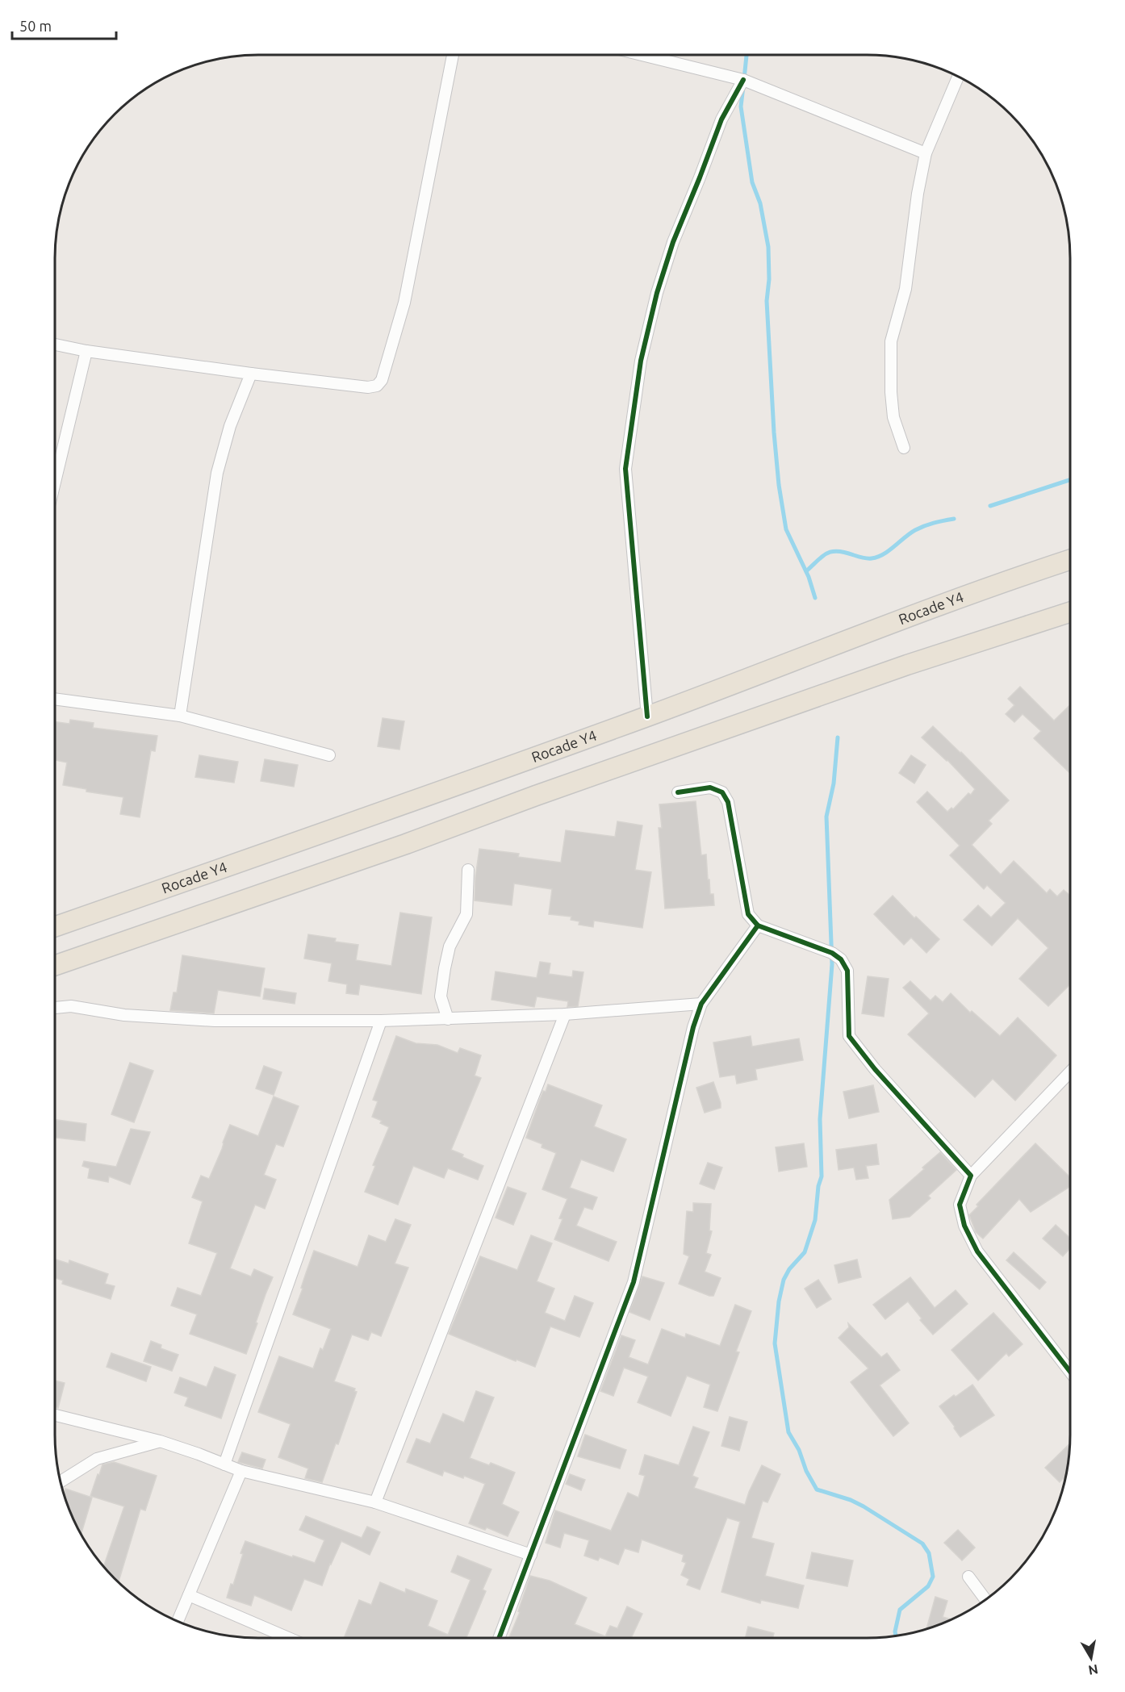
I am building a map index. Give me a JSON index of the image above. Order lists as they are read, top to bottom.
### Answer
{
  "streets": {
    "highway": ["Rocade Y4"]
  },
  "scale_bar": "50 m",
  "north": "bottom"
}
